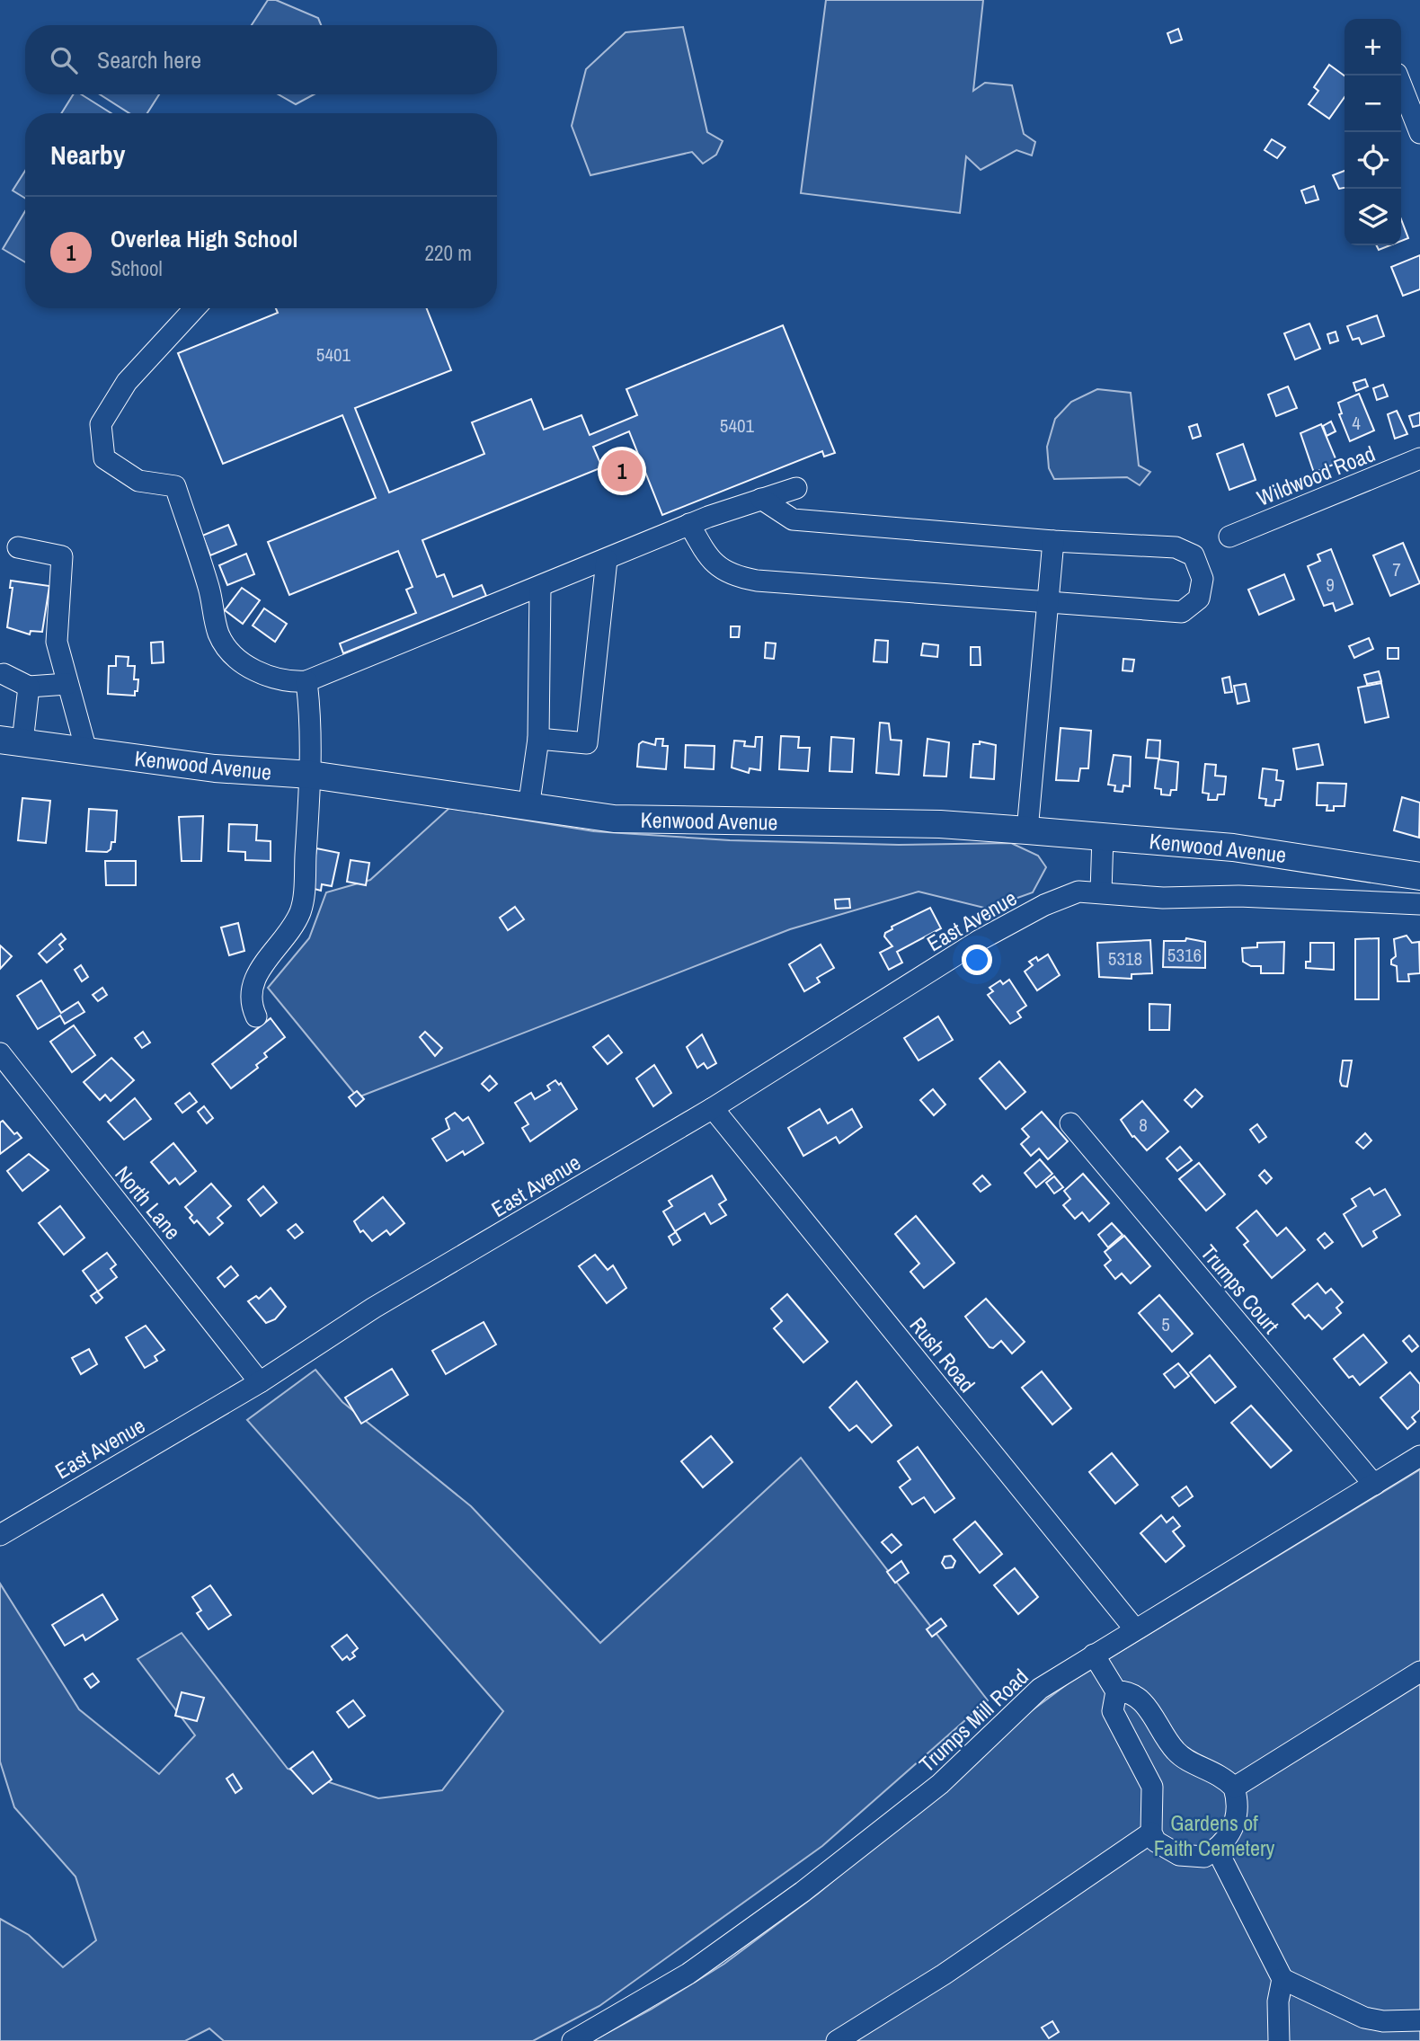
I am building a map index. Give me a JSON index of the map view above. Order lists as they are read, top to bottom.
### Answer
{
  "streets": {
    "main road": ["Kenwood Avenue"],
    "street": [
      "Wildwood Road",
      "East Avenue",
      "North Lane",
      "Trumps Court",
      "Rush Road",
      "Trumps Mill Road"
    ]
  },
  "crossings": [
    ["East Avenue", "North Lane"],
    ["East Avenue", "Rush Road"],
    ["Trumps Court", "Trumps Mill Road"],
    ["Rush Road", "Trumps Mill Road"]
  ],
  "parks": ["Gardens of Faith Cemetery"],
  "house_numbers": [
    "5401",
    "4",
    "5401",
    "7",
    "9",
    "5316",
    "5318",
    "8",
    "5"
  ],
  "page": {
    "map_buttons": ["+", "−"],
    "search": "Search here",
    "heading": "Nearby",
    "list": [
      {
        "mark": "1",
        "name": "Overlea High School",
        "note": "School",
        "value": "220 m"
      }
    ],
    "pins": "1"
  }
}
